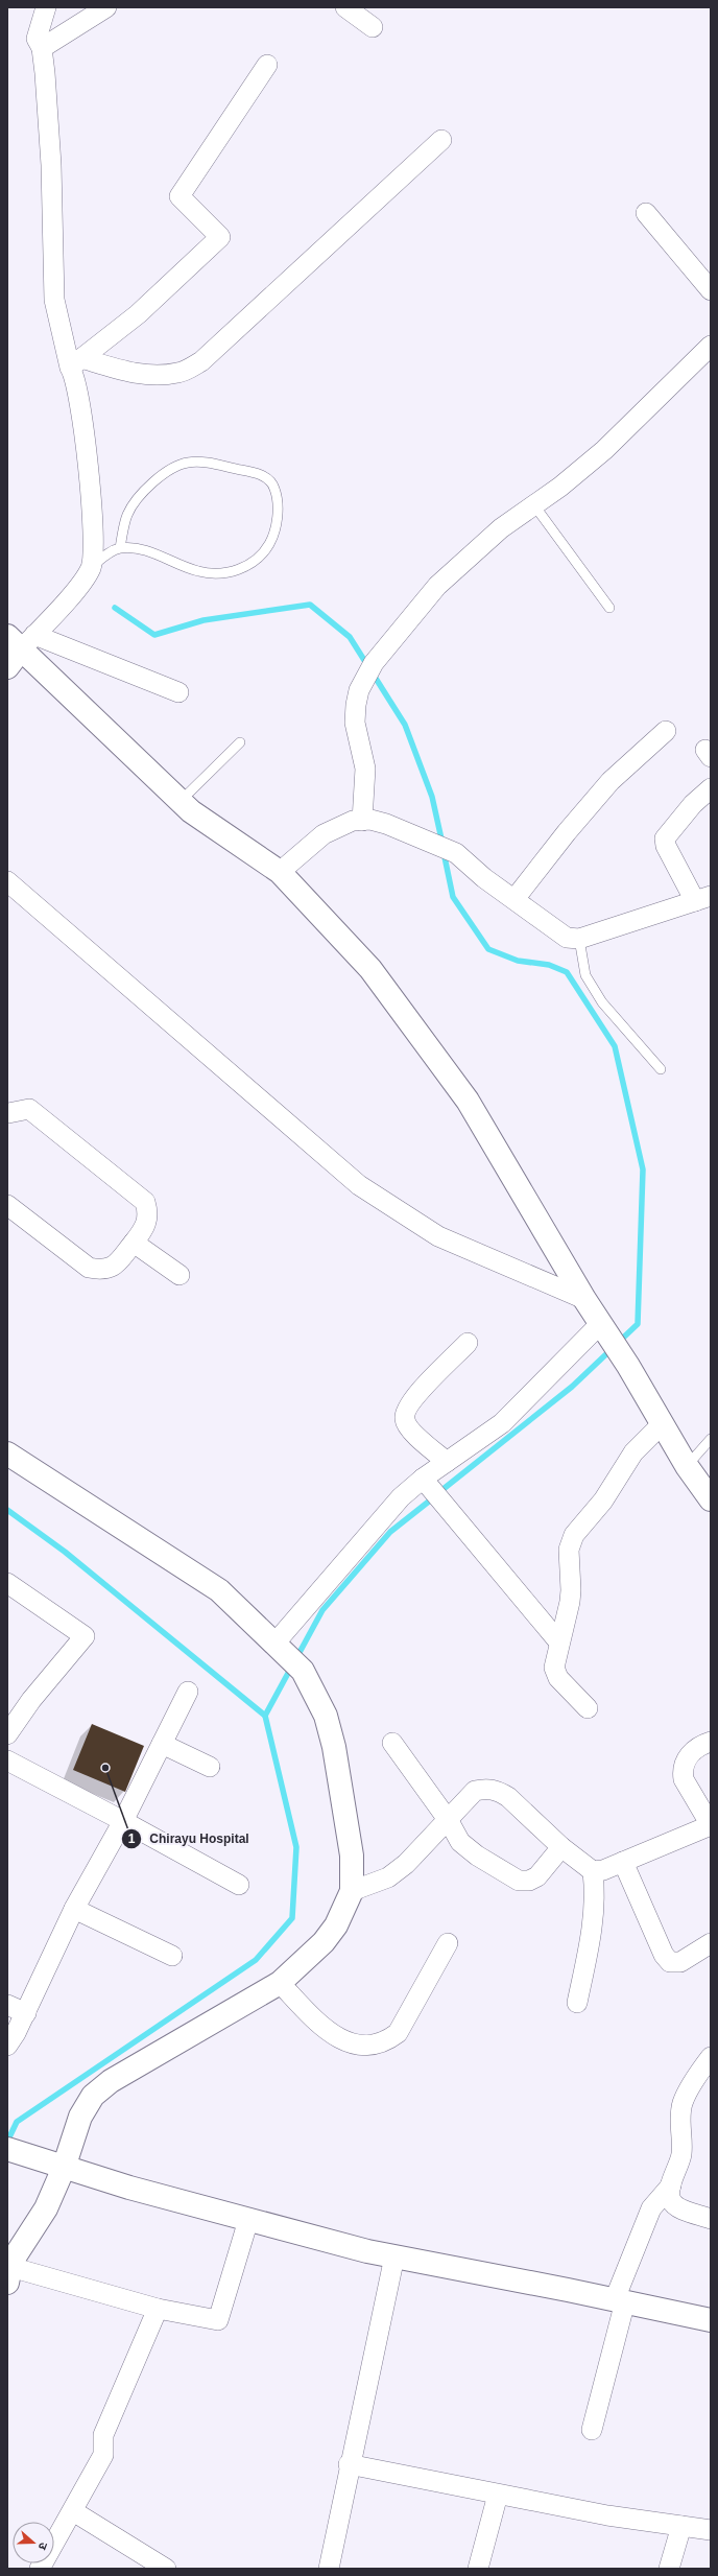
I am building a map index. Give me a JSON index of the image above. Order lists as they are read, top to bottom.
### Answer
{
  "places": ["Chirayu Hospital"],
  "north": "right"
}
